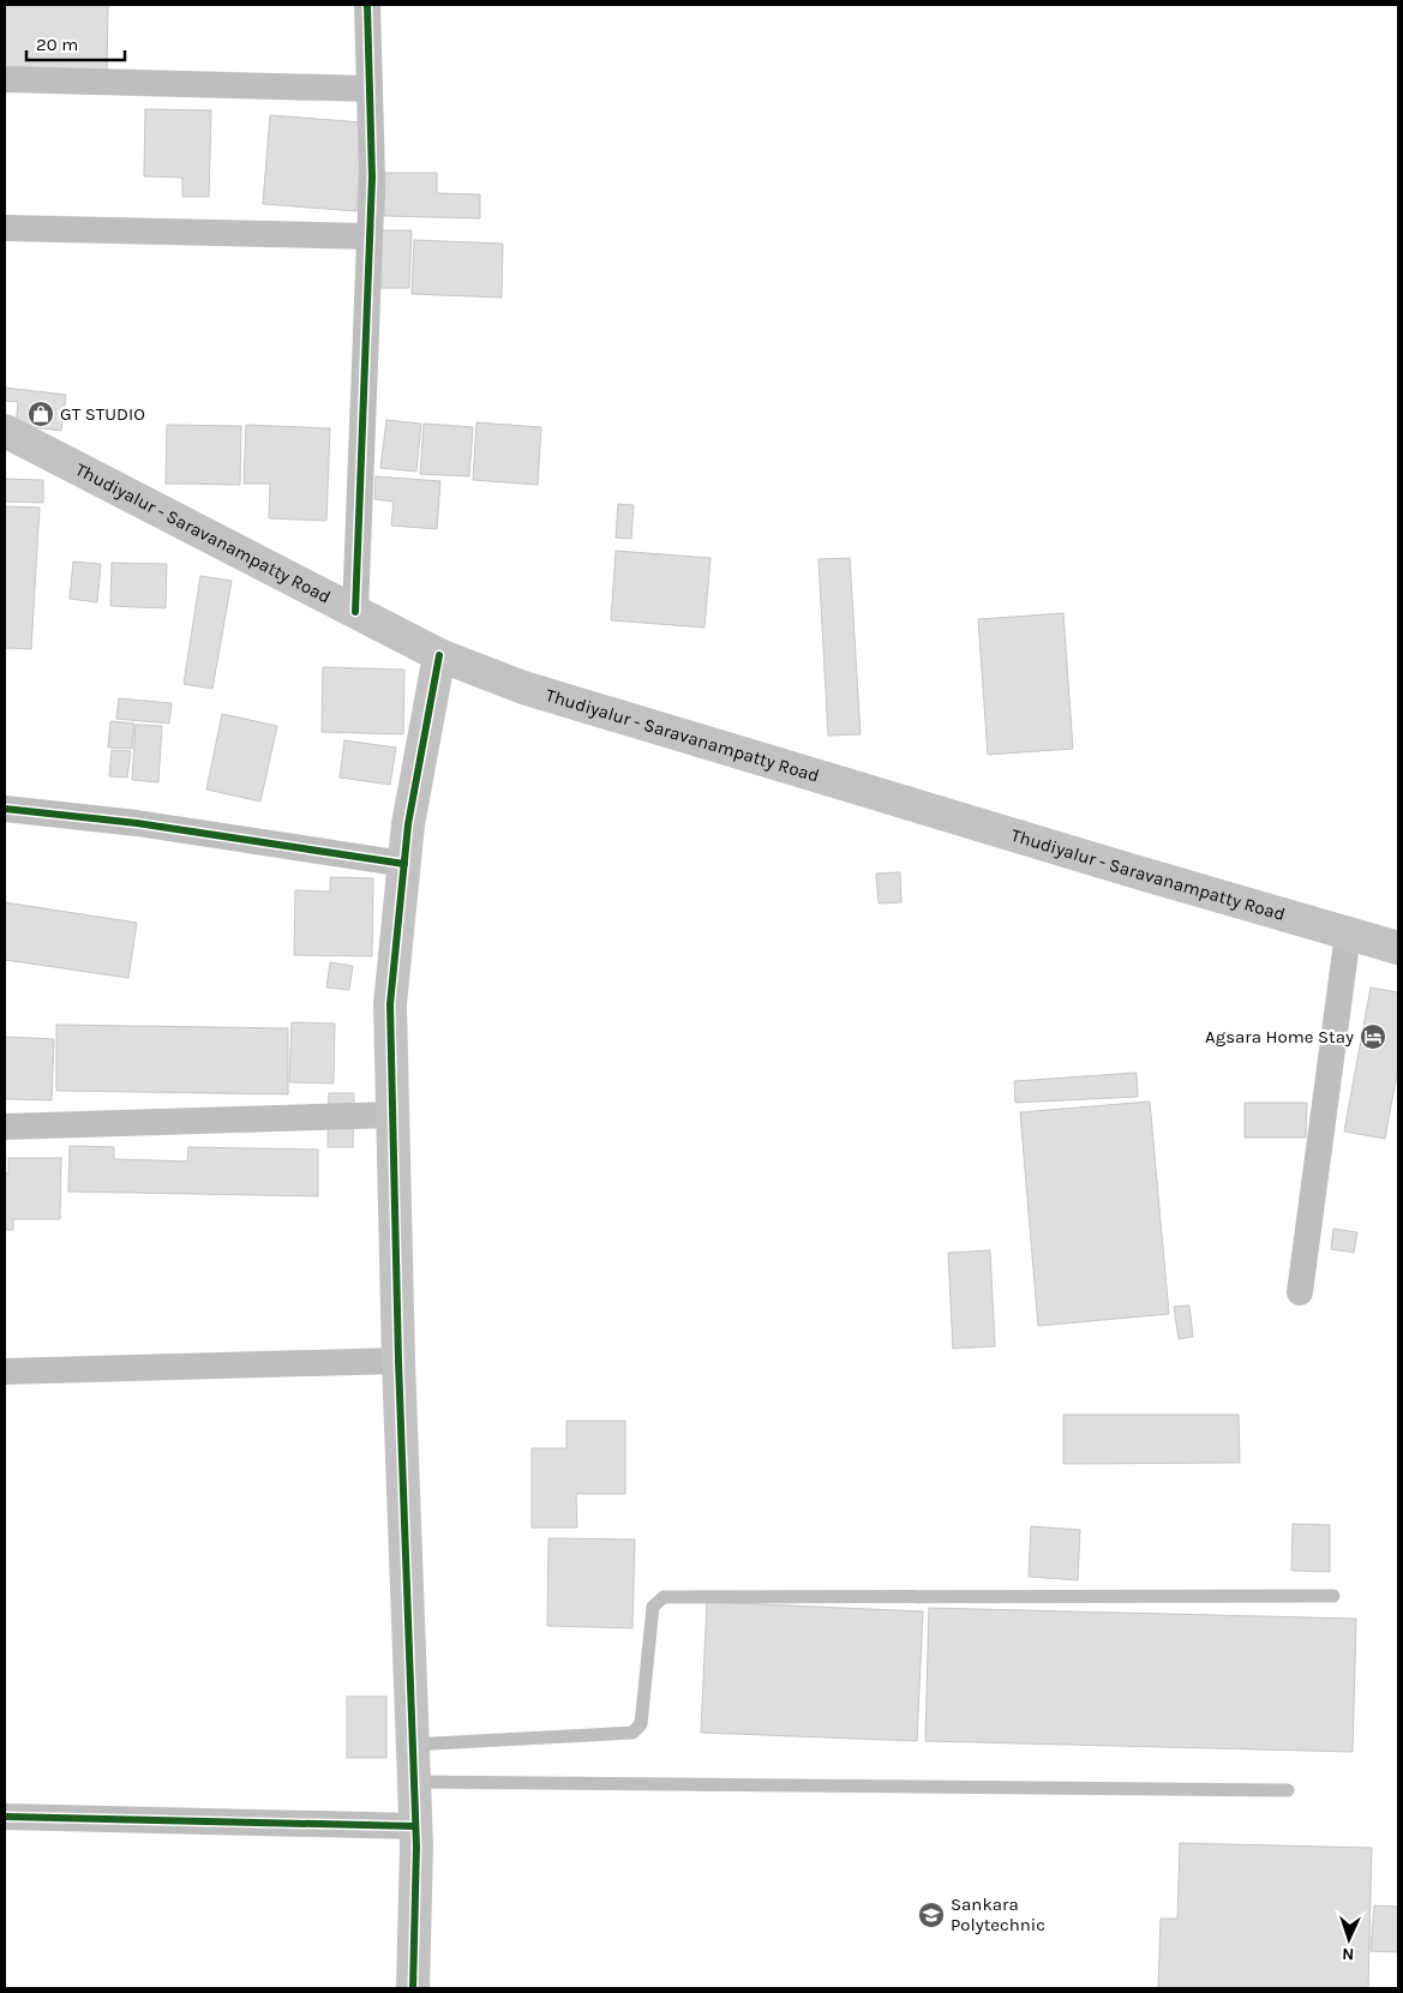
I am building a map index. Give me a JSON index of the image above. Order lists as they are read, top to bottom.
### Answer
{
  "streets": {
    "main road": ["Thudiyalur - Saravanampatty Road"]
  },
  "places": {
    "shop": ["GT STUDIO"],
    "hotel": ["Agsara Home Stay"],
    "school or university": ["Sankara Polytechnic"]
  },
  "scale_bar": "20 m",
  "north": "bottom"
}
